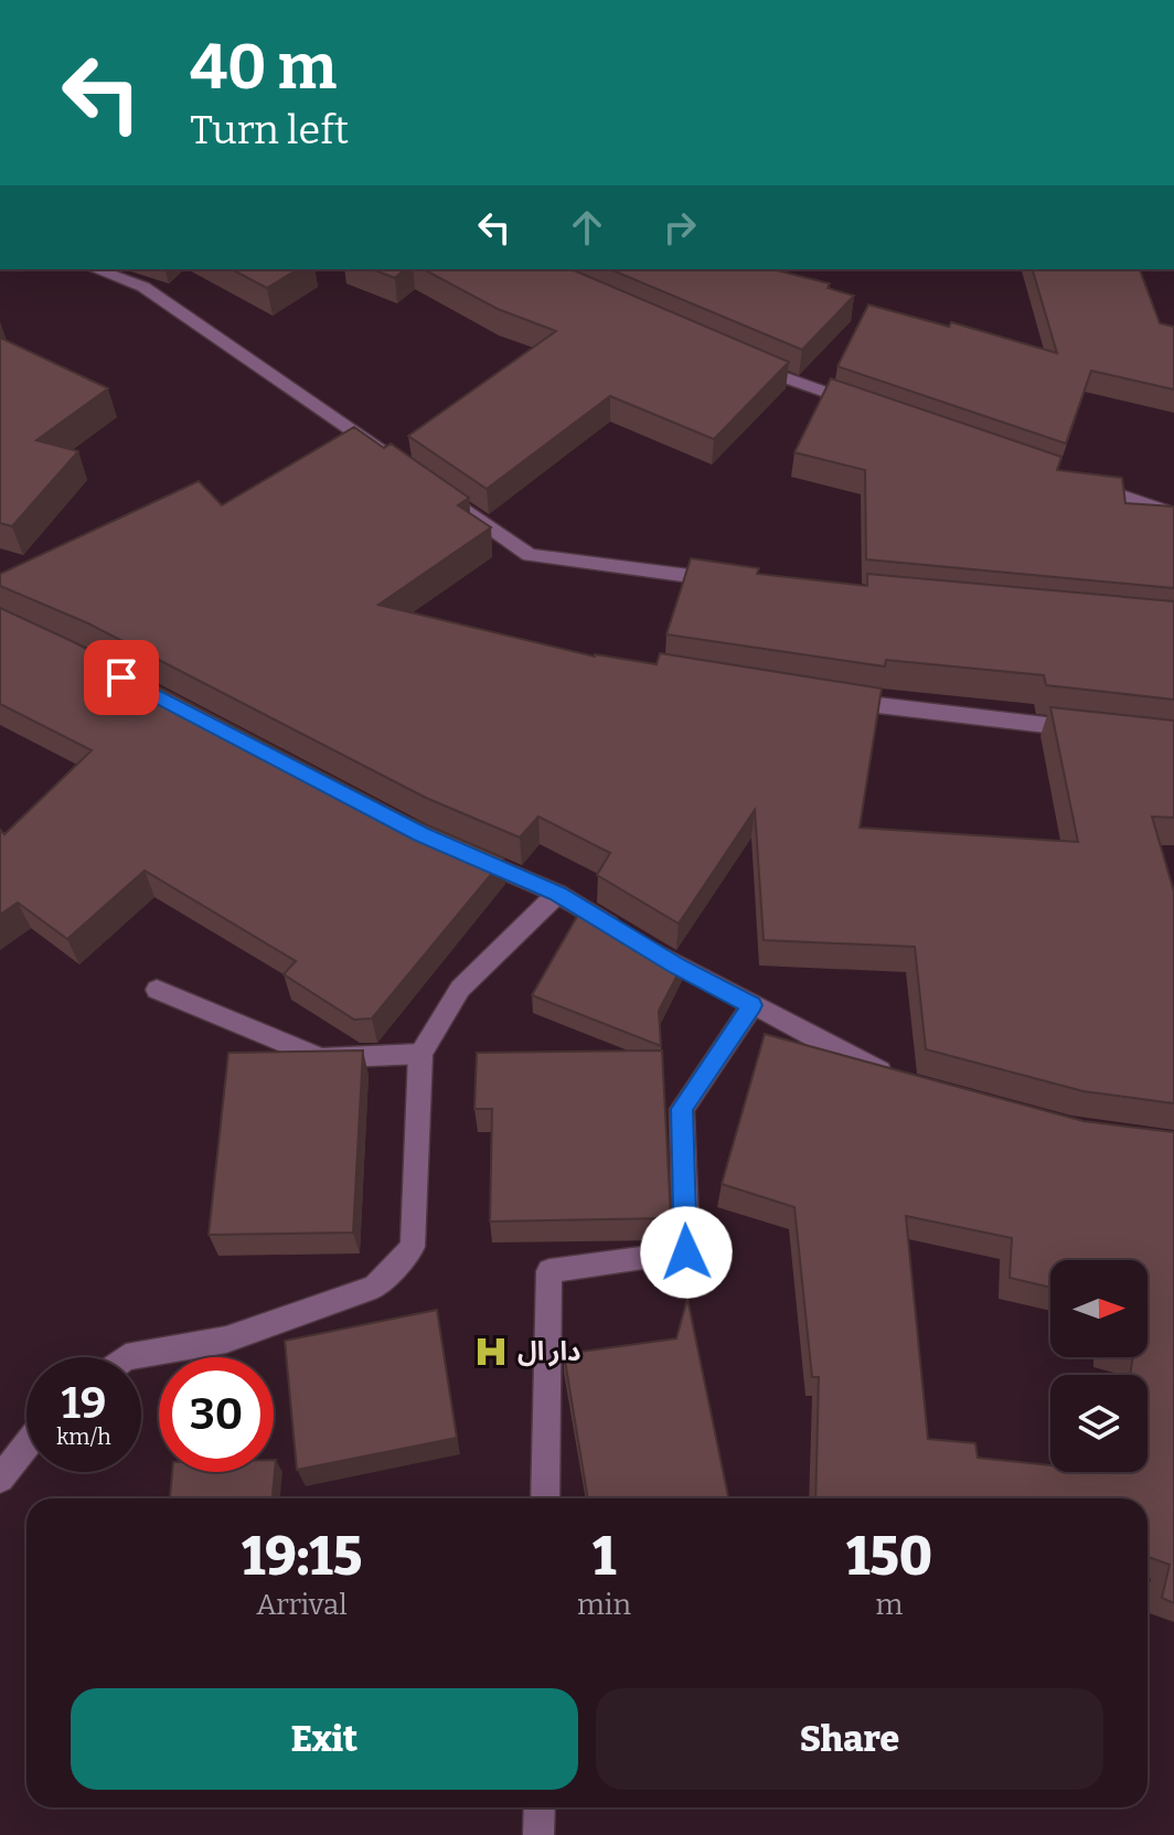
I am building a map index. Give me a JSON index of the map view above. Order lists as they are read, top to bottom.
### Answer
{
  "places": {
    "hospital": ["دار ال"]
  },
  "north": "right",
  "page": {
    "turn": ["40 m", "Turn left"],
    "speed": "19 km/h",
    "limit": "30",
    "eta": [
      "19:15",
      "Arrival",
      "1",
      "min",
      "150",
      "m"
    ],
    "buttons": ["Exit", "Share"]
  }
}
